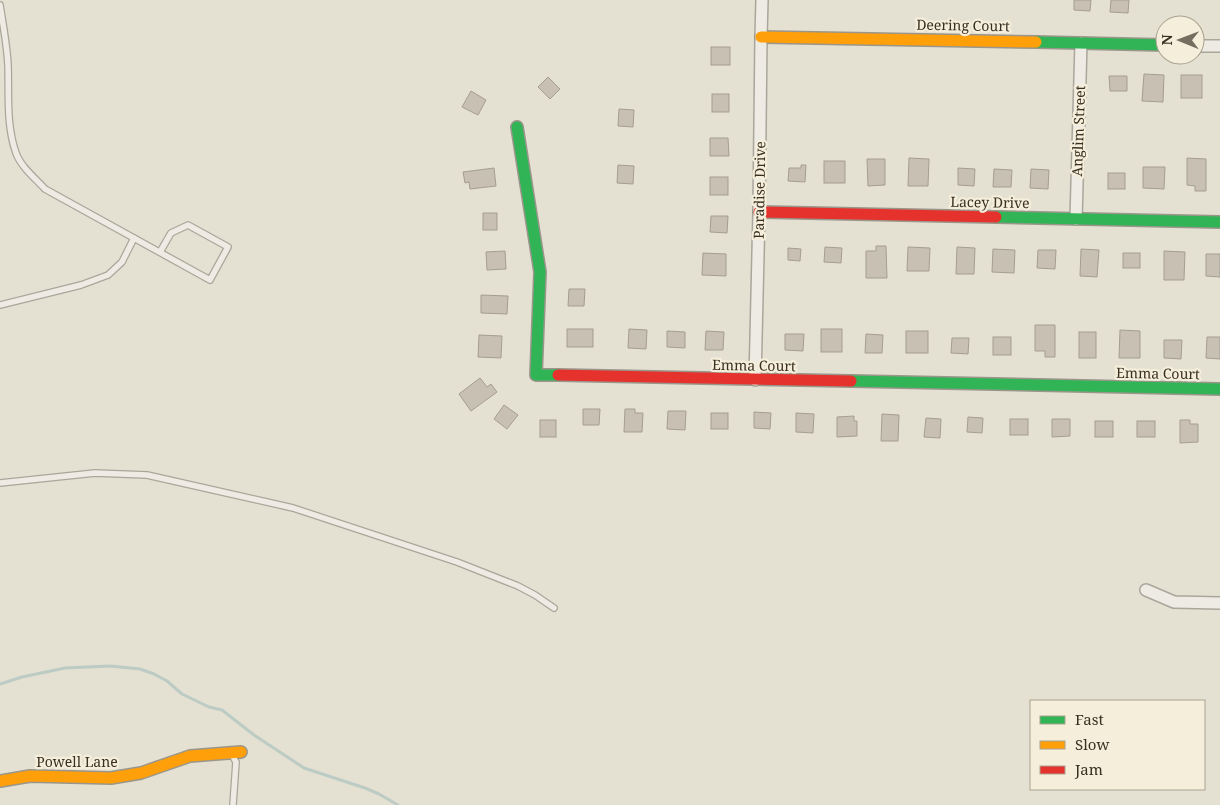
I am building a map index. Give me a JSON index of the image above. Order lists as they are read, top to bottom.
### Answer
{
  "streets": {
    "street": [
      "Deering Court",
      "Anglim Street",
      "Paradise Drive",
      "Lacey Drive",
      "Emma Court",
      "Powell Lane"
    ]
  },
  "crossings": [
    ["Deering Court", "Anglim Street"],
    ["Deering Court", "Paradise Drive"],
    ["Anglim Street", "Lacey Drive"],
    ["Paradise Drive", "Lacey Drive"],
    ["Paradise Drive", "Emma Court"]
  ],
  "legend": ["Fast", "Slow", "Jam"],
  "north": "left"
}
